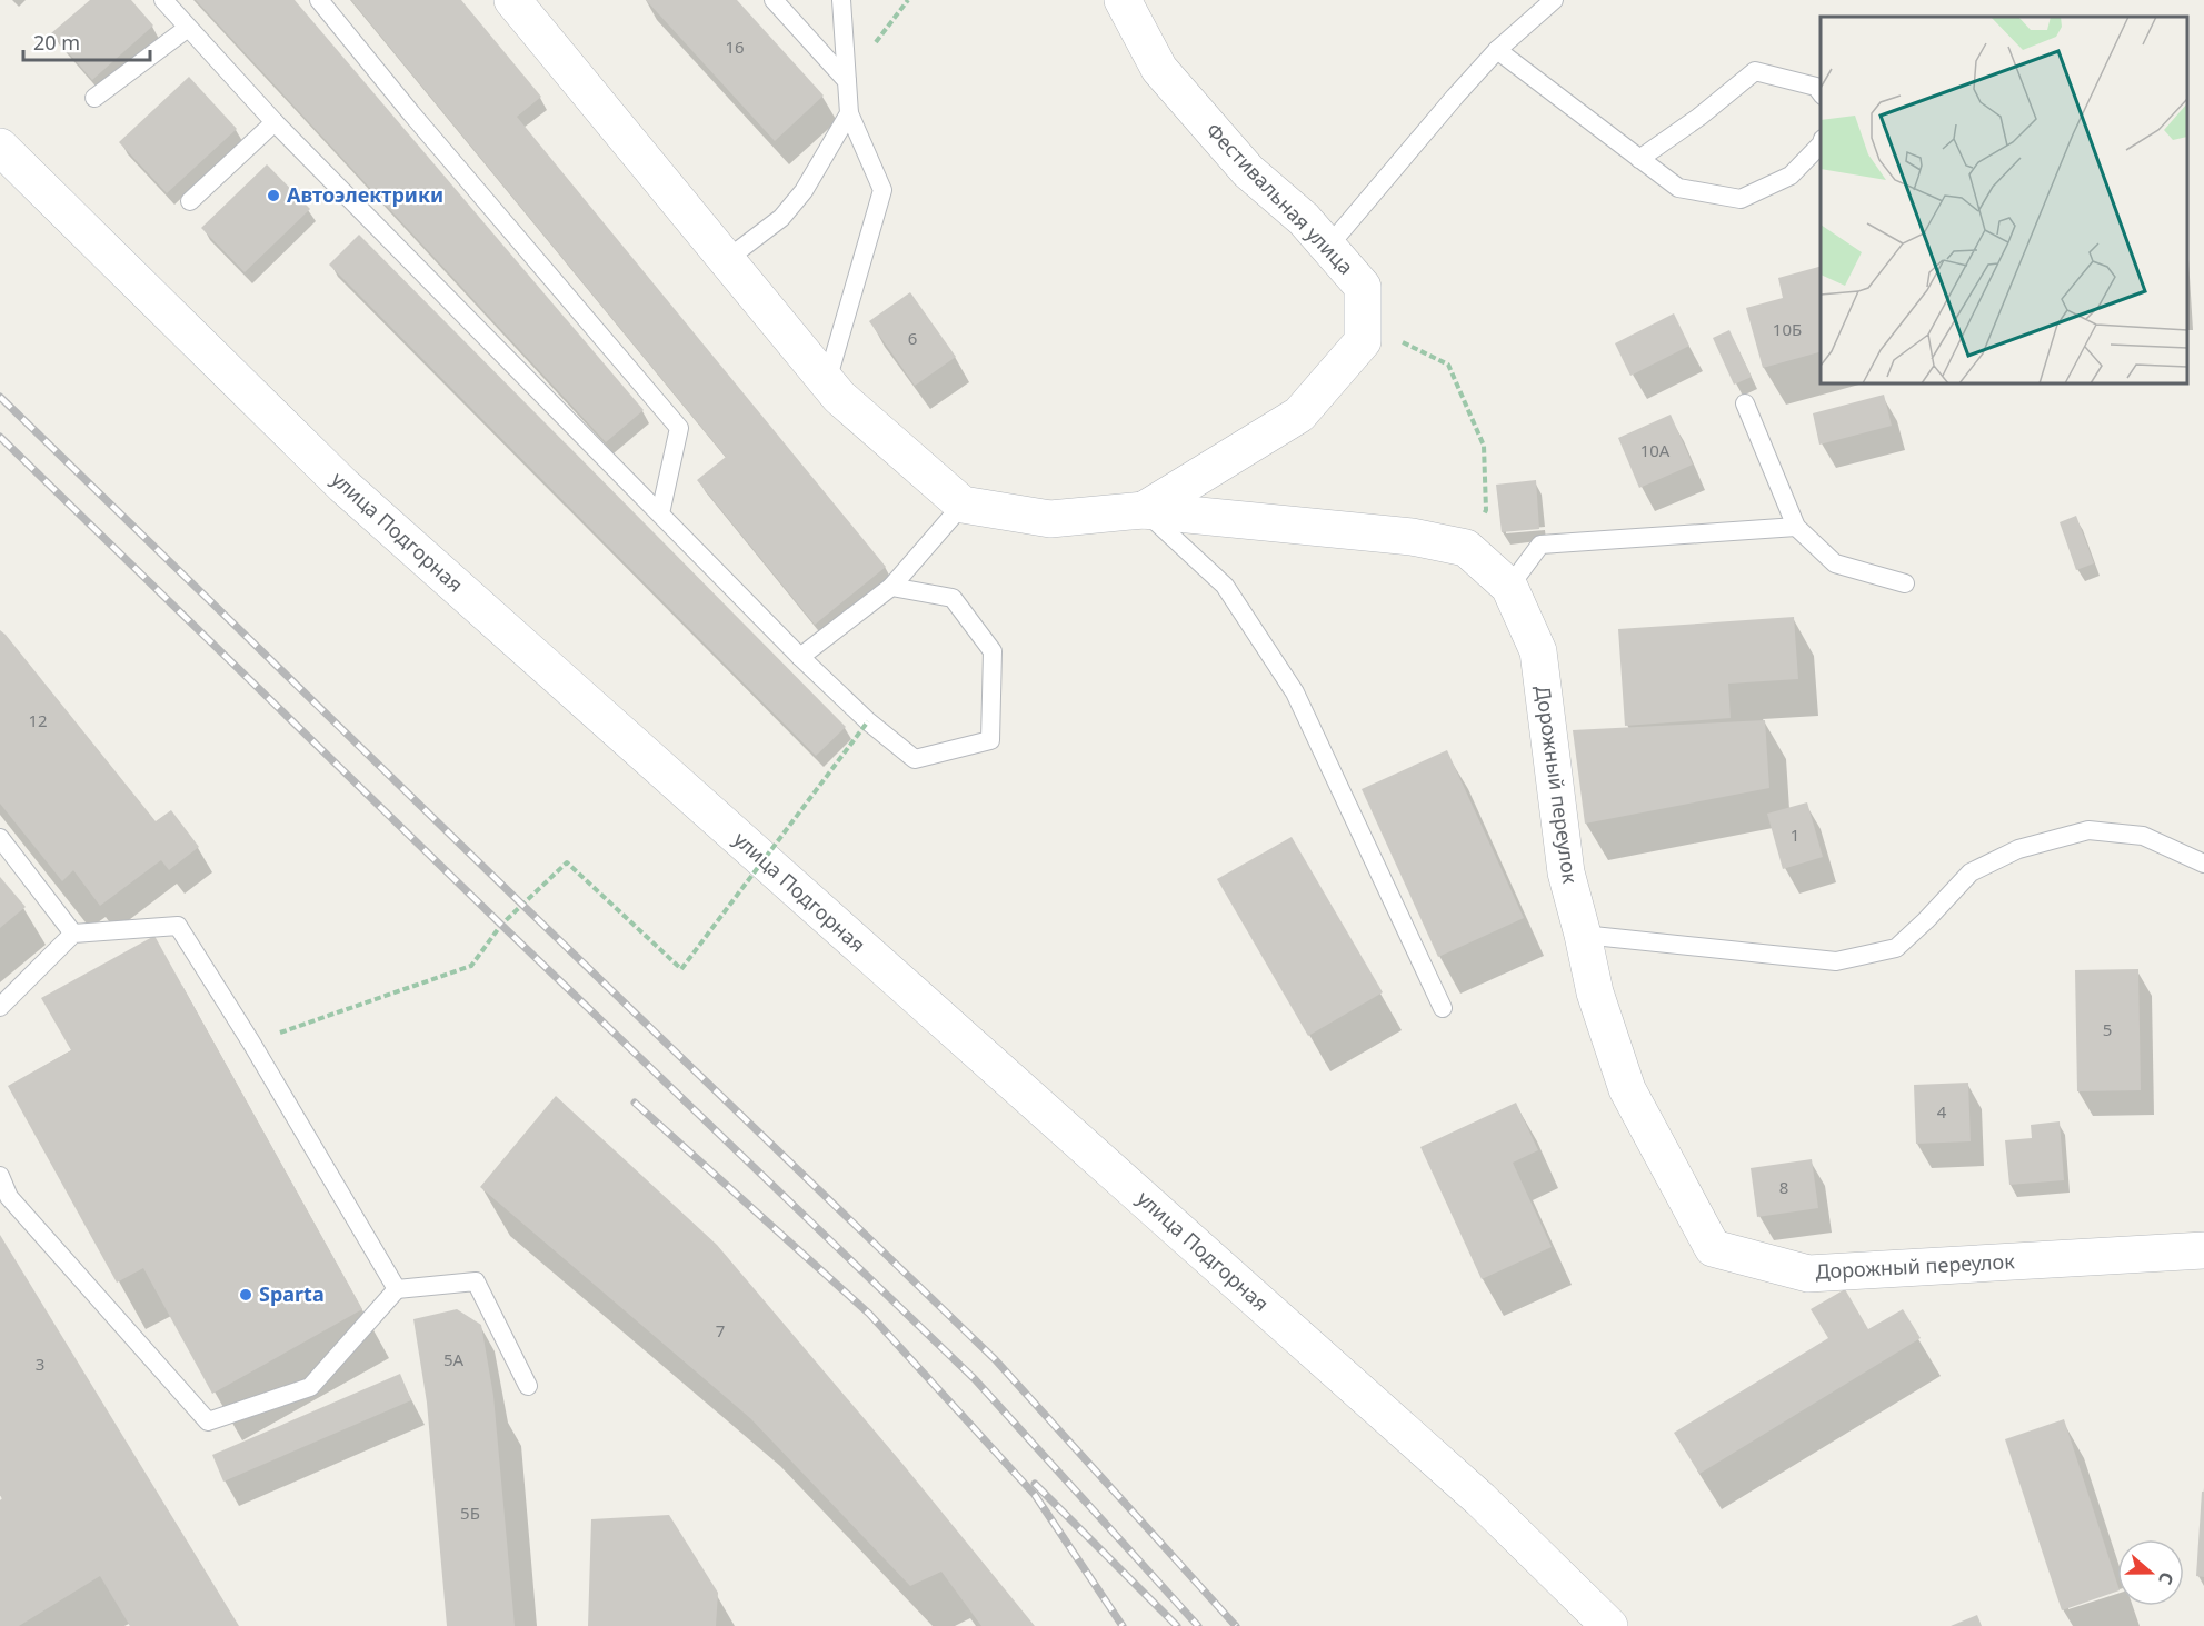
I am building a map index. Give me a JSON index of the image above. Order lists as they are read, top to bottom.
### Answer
{
  "streets": {
    "street": ["Фестивальная улица", "улица Подгорная", "Дорожный переулок"]
  },
  "places": ["Автоэлектрики", "Sparta"],
  "house_numbers": [
    "16",
    "10Б",
    "6",
    "10А",
    "12",
    "1",
    "5",
    "4",
    "8",
    "7",
    "5А",
    "3",
    "5Б"
  ],
  "scale_bar": "20 m",
  "north": "right"
}
